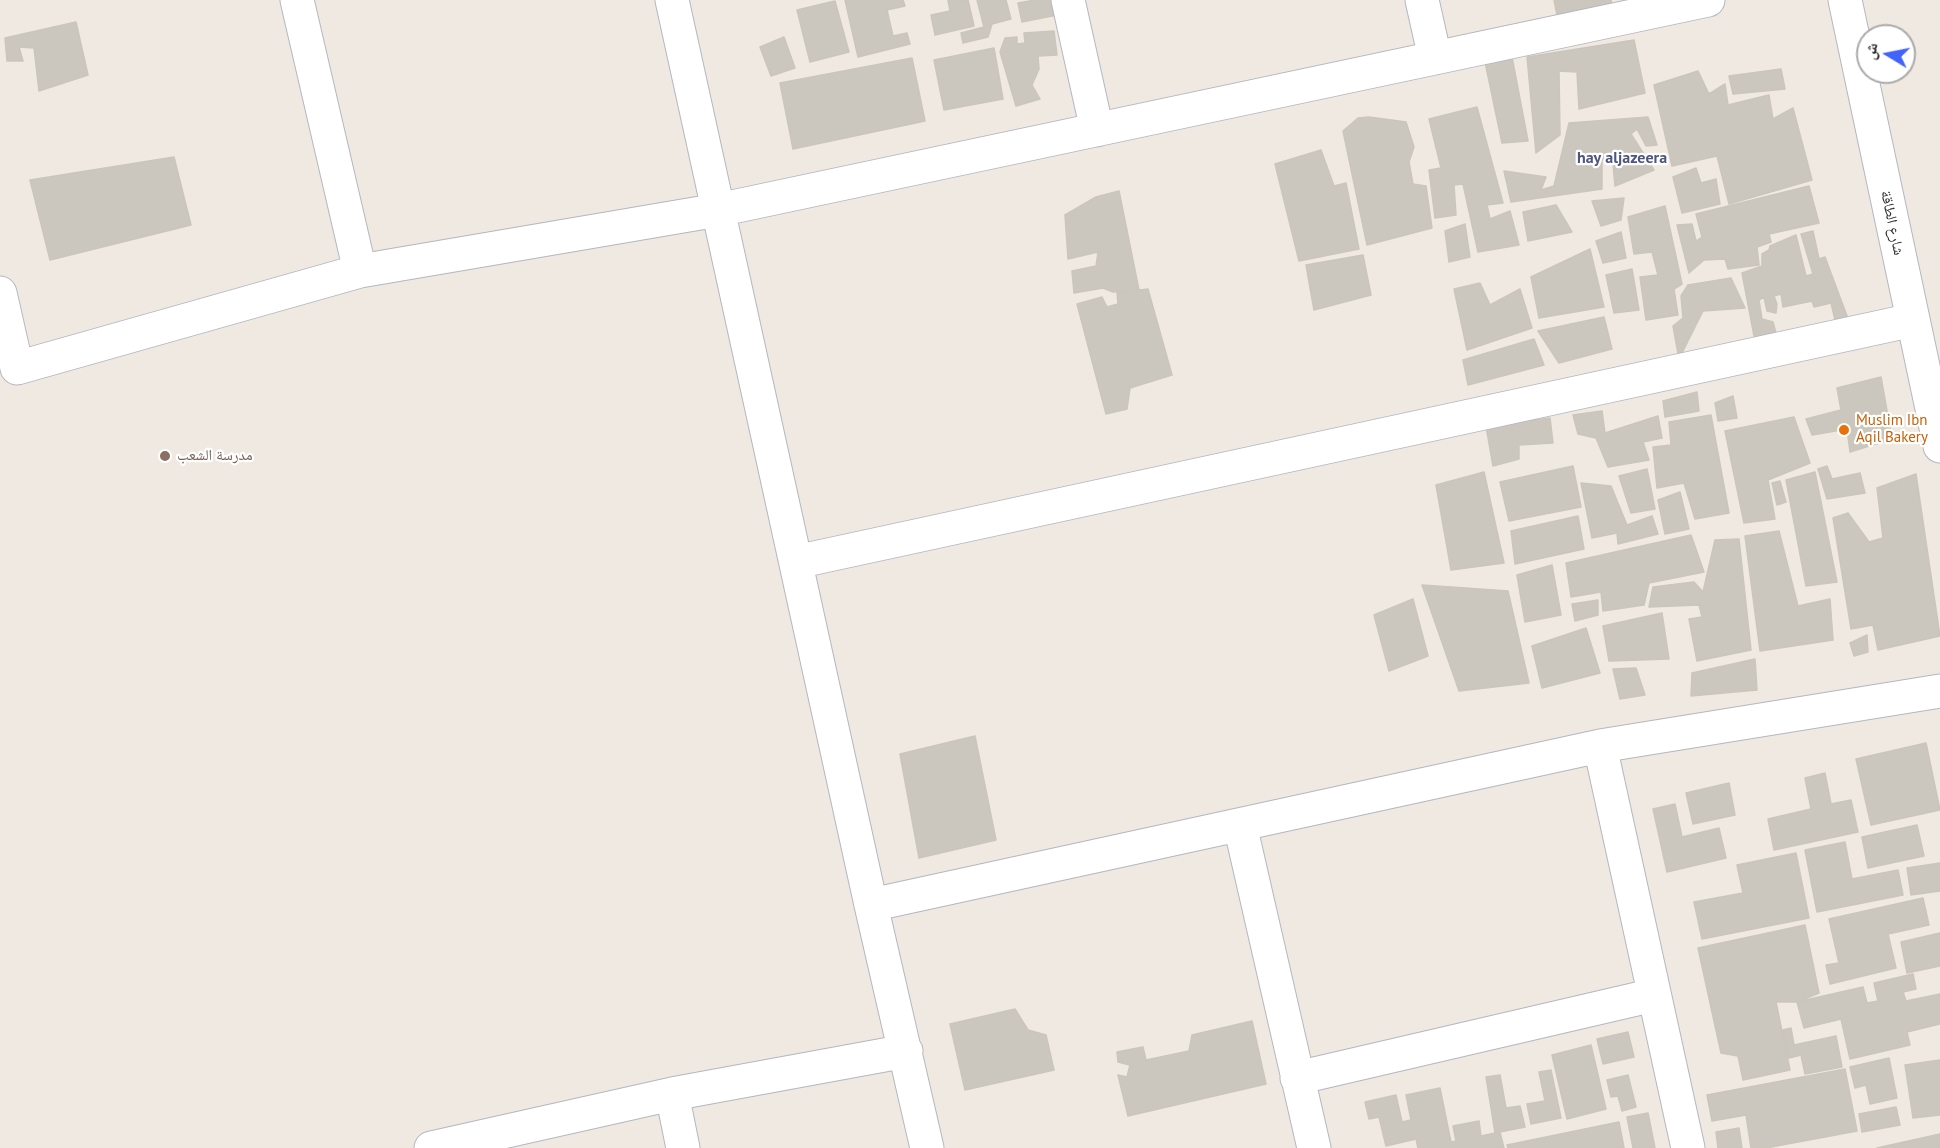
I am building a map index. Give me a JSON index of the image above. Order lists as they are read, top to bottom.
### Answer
{
  "streets": {
    "street": ["شارع الطاقة"]
  },
  "districts": ["hay aljazeera"],
  "places": ["Muslim Ibn Aqil Bakery", "مدرسة الشعب"],
  "north": "left"
}
